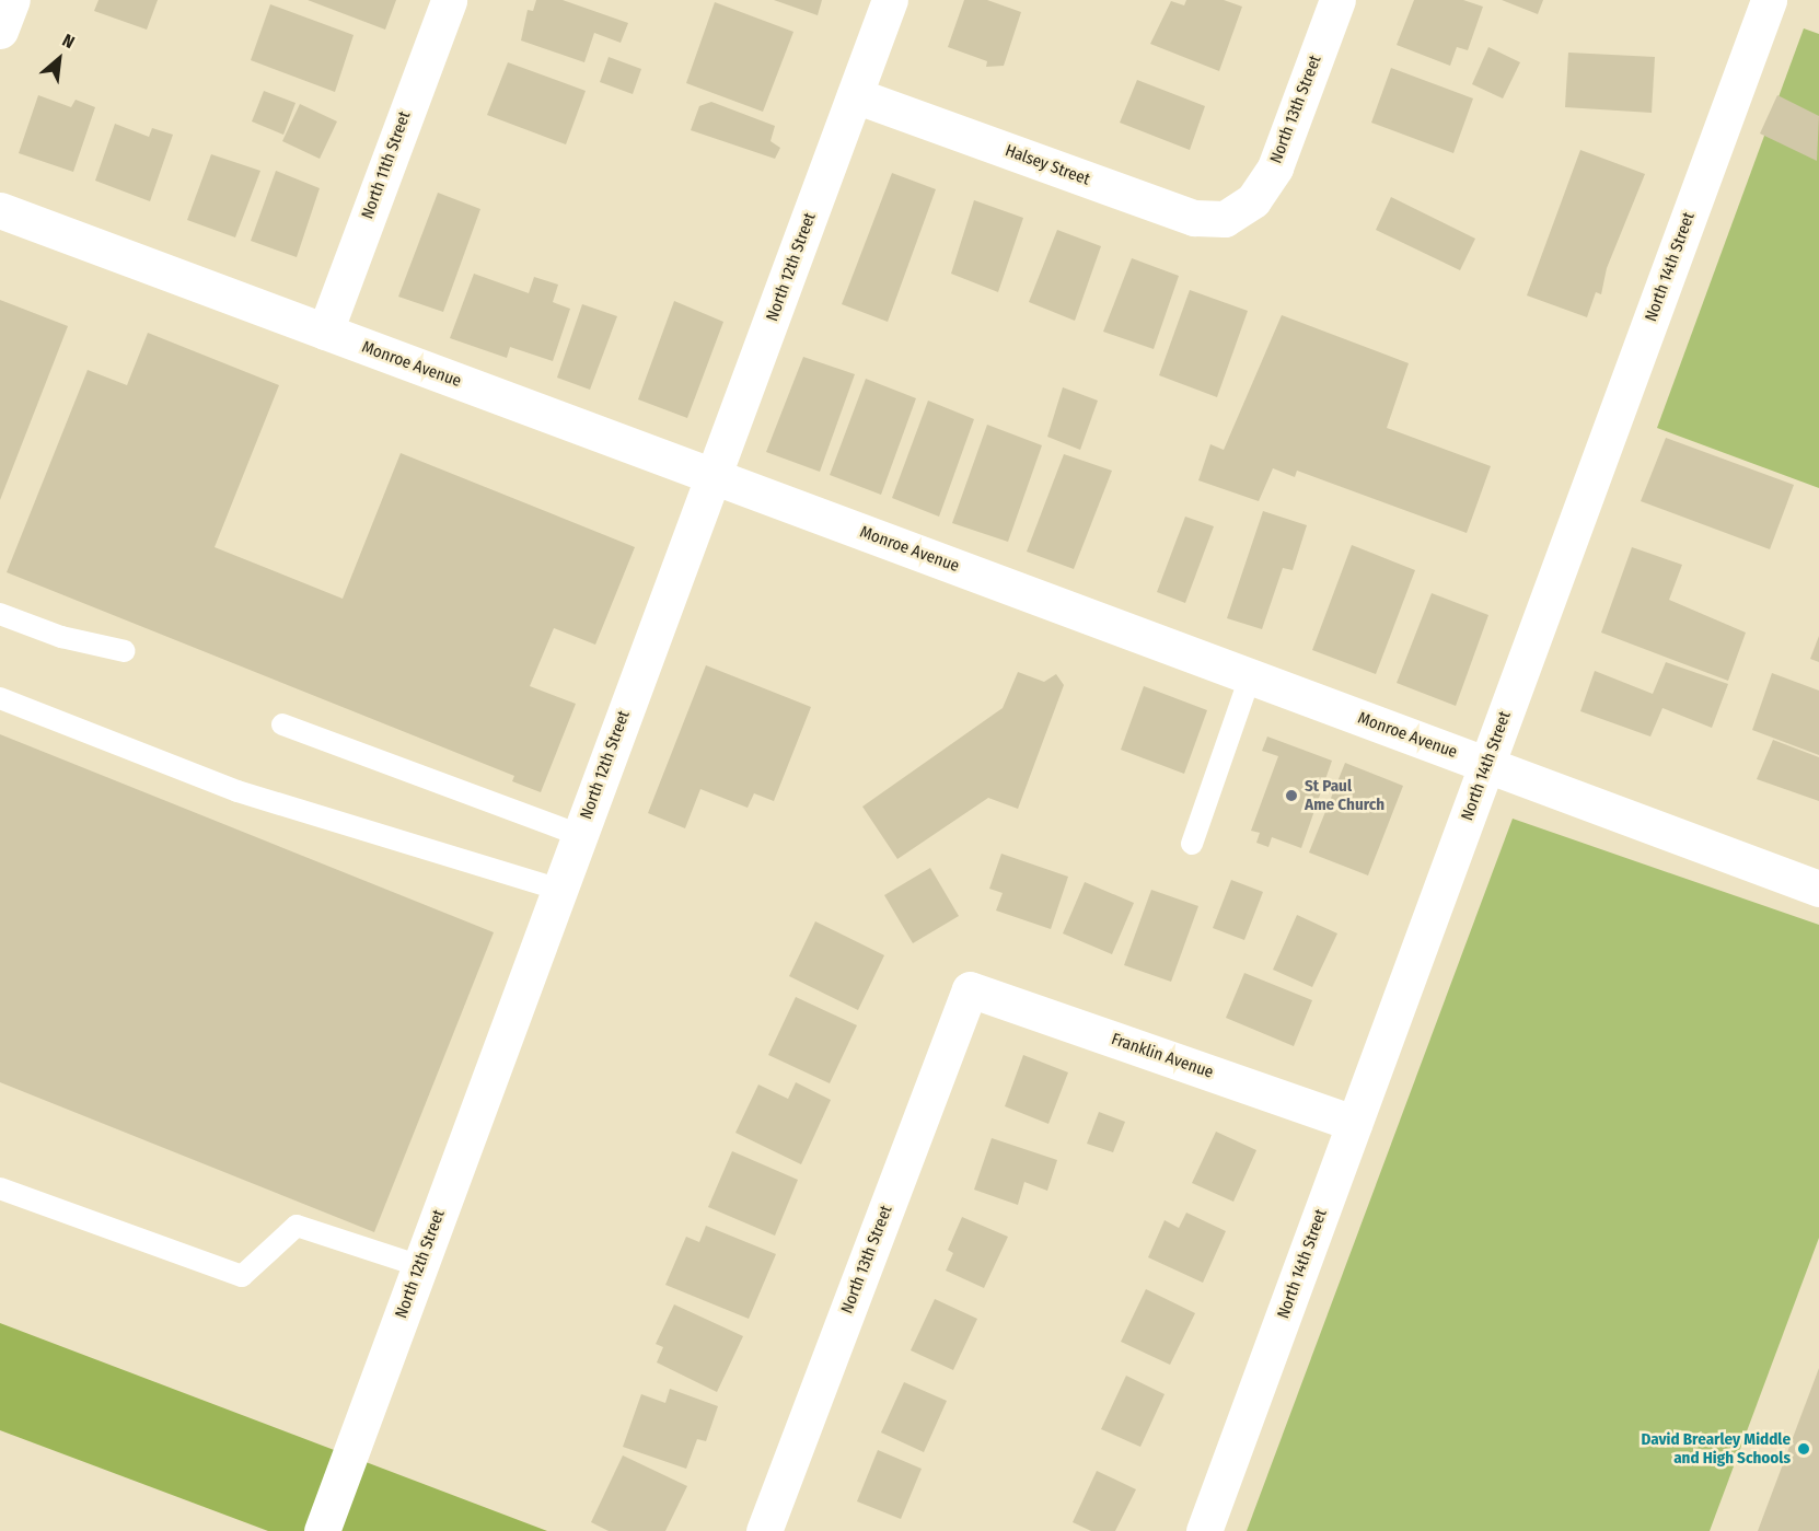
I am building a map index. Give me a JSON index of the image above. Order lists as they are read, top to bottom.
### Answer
{
  "streets": {
    "street": [
      "North 13th Street",
      "North 11th Street",
      "Halsey Street",
      "North 12th Street",
      "North 14th Street",
      "Monroe Avenue",
      "Franklin Avenue"
    ]
  },
  "crossings": [
    ["North 13th Street", "Halsey Street"],
    ["North 13th Street", "Franklin Avenue"],
    ["North 11th Street", "Monroe Avenue"],
    ["Halsey Street", "North 12th Street"],
    ["North 12th Street", "Monroe Avenue"],
    ["North 14th Street", "Monroe Avenue"],
    ["North 14th Street", "Franklin Avenue"]
  ],
  "places": ["St Paul Ame Church", "David Brearley Middle and High Schools"],
  "north": "top right"
}
